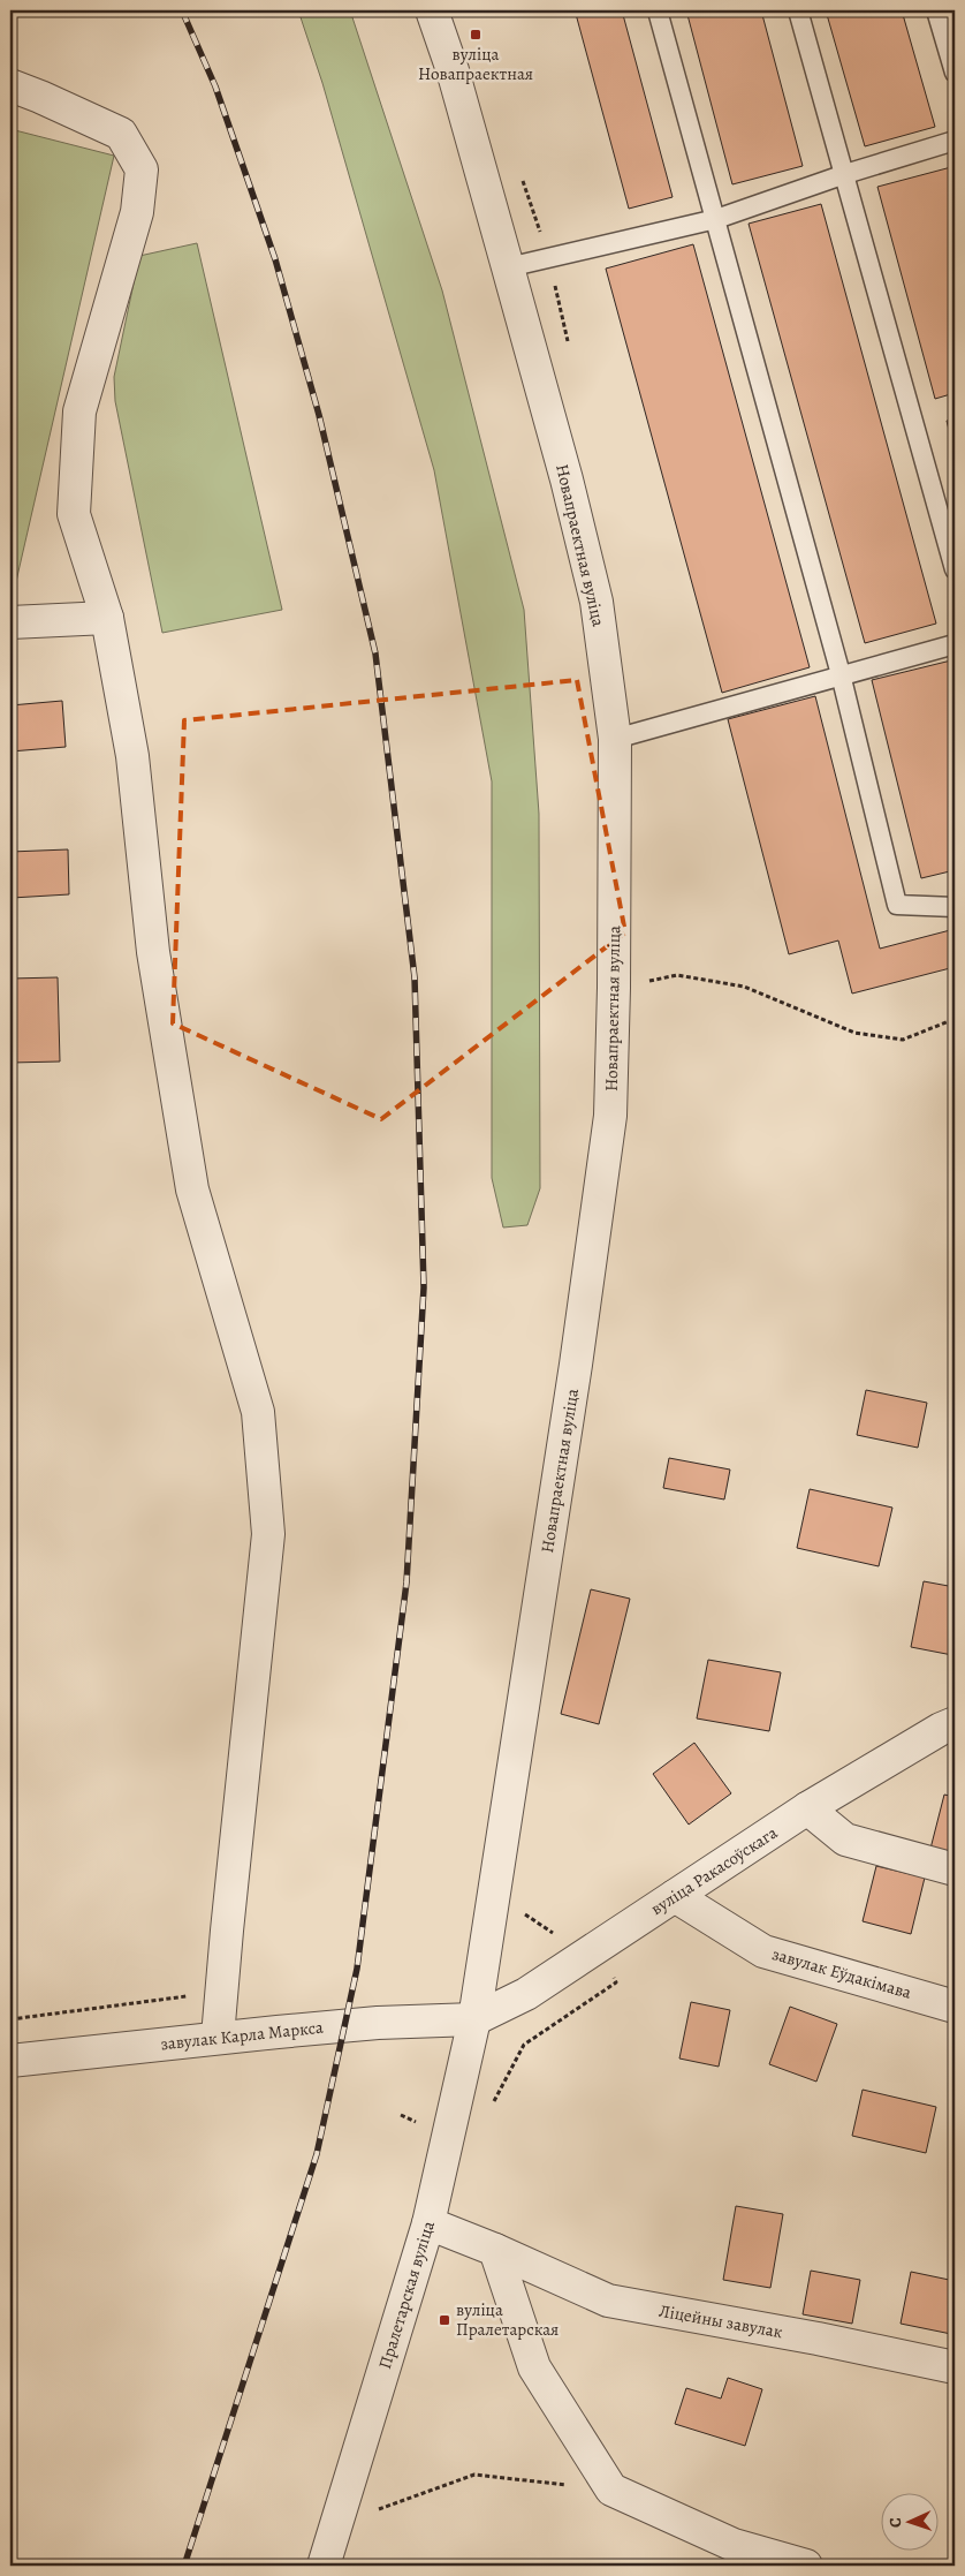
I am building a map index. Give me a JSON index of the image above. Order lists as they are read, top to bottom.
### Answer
{
  "streets": {
    "street": [
      "Новапраектная вуліца",
      "вуліца Ракасоўскага",
      "завулак Еўдакімава",
      "завулак Карла Маркса",
      "Пралетарская вуліца",
      "Ліцейны завулак"
    ]
  },
  "crossings": [
    ["Новапраектная вуліца", "вуліца Ракасоўскага"],
    ["Новапраектная вуліца", "завулак Карла Маркса"],
    ["Новапраектная вуліца", "Пралетарская вуліца"],
    ["вуліца Ракасоўскага", "завулак Еўдакімава"],
    ["вуліца Ракасоўскага", "завулак Карла Маркса"],
    ["вуліца Ракасоўскага", "Пралетарская вуліца"],
    ["завулак Карла Маркса", "Пралетарская вуліца"]
  ],
  "places": {
    "transit": ["вуліца Новапраектная", "вуліца Пралетарская"]
  },
  "north": "left"
}
